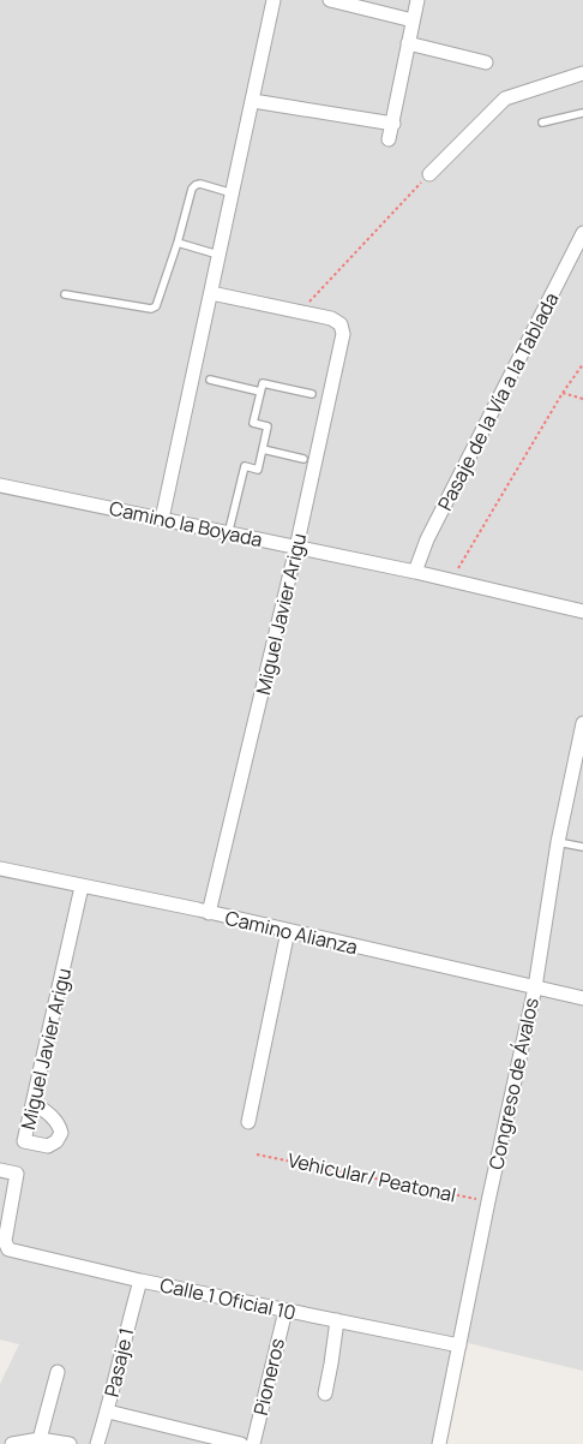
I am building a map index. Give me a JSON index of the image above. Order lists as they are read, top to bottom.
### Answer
{
  "streets": {
    "street": [
      "Pasaje de la Vía a la Tablada",
      "Camino la Boyada",
      "Miguel Javier Arigu",
      "Camino Alianza",
      "Congreso de Ávalos",
      "Calle 1 Oficial 10",
      "Pasaje 1",
      "Pioneros"
    ],
    "path": ["Vehicular/ Peatonal"]
  },
  "crossings": [
    ["Pasaje de la Vía a la Tablada", "Camino la Boyada"],
    ["Camino la Boyada", "Miguel Javier Arigu"],
    ["Miguel Javier Arigu", "Camino Alianza"],
    ["Camino Alianza", "Congreso de Ávalos"],
    ["Congreso de Ávalos", "Vehicular/ Peatonal"],
    ["Congreso de Ávalos", "Calle 1 Oficial 10"],
    ["Calle 1 Oficial 10", "Pasaje 1"],
    ["Calle 1 Oficial 10", "Pioneros"]
  ]
}
